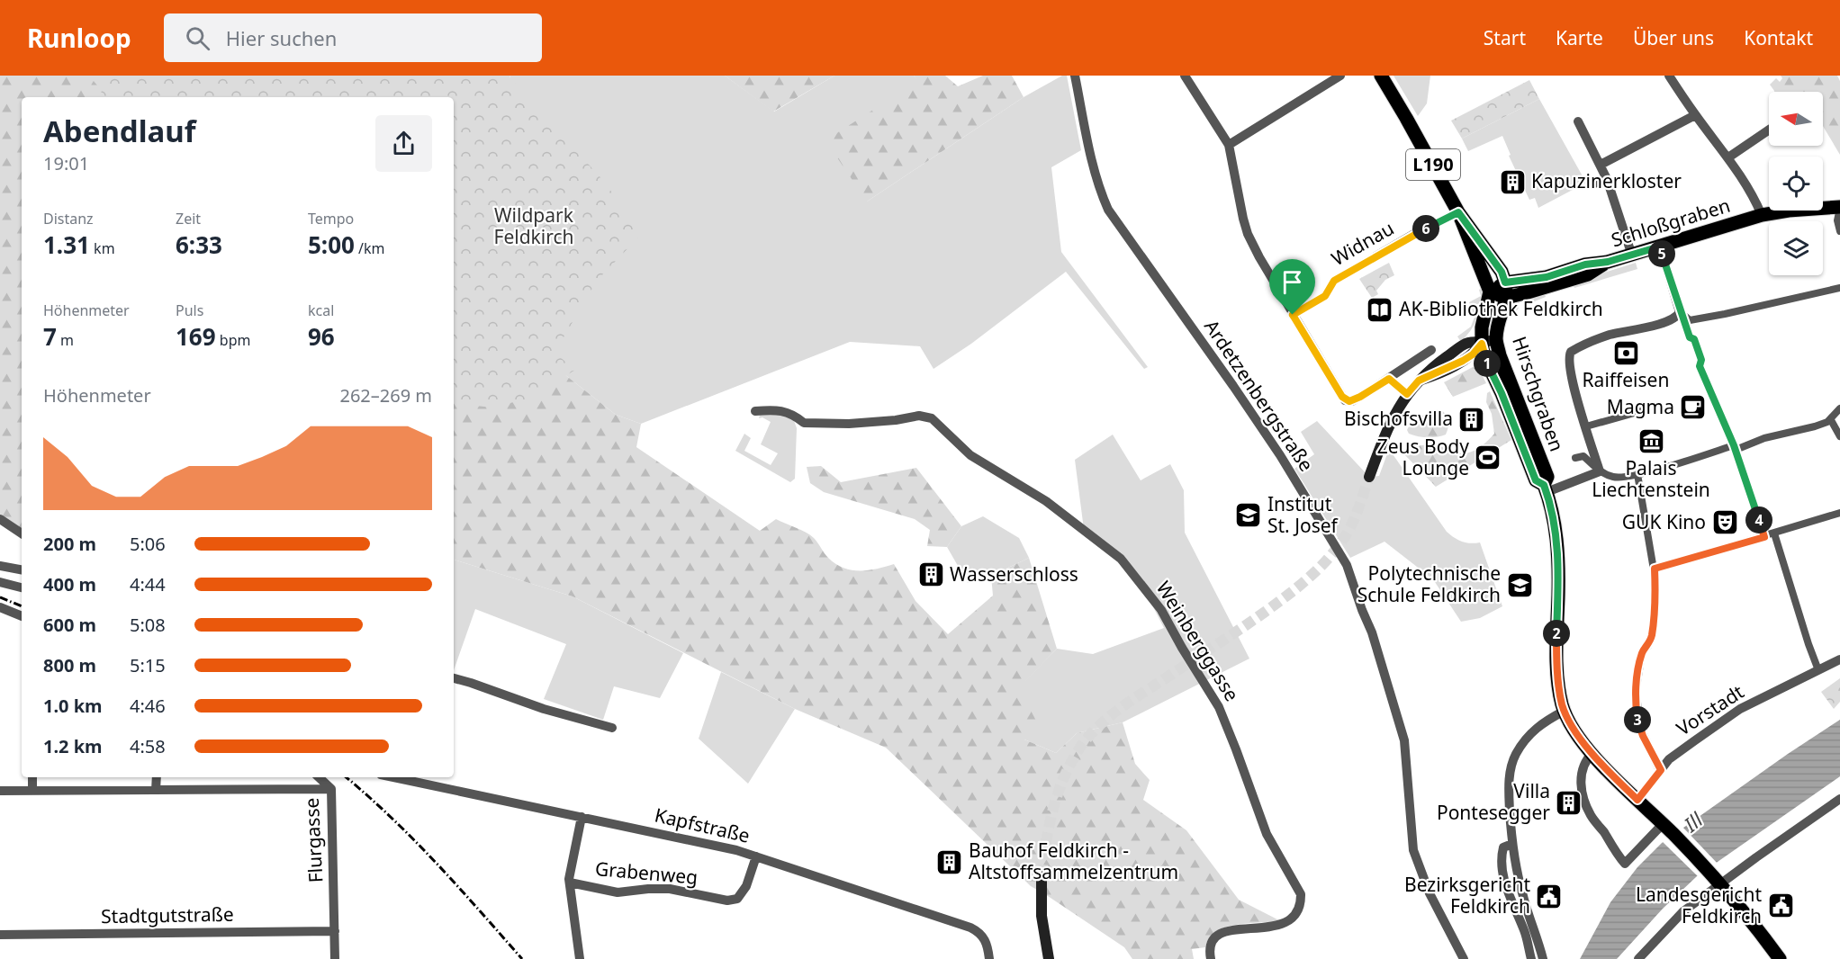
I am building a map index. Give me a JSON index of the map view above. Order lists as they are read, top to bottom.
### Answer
{
  "streets": {
    "main road": ["L190", "Schloßgraben", "Hirschgraben"],
    "street": [
      "Widnau",
      "Ardetzenbergstraße",
      "Weinberggasse",
      "Vorstadt",
      "Kapfstraße",
      "Flurgasse",
      "Grabenweg",
      "Stadtgutstraße"
    ]
  },
  "crossings": [
    ["L190", "Schloßgraben"],
    ["L190", "Widnau"],
    ["L190", "Hirschgraben"],
    ["Schloßgraben", "Hirschgraben"],
    ["Hirschgraben", "Vorstadt"],
    ["Kapfstraße", "Grabenweg"],
    ["Flurgasse", "Stadtgutstraße"]
  ],
  "water": ["Ill"],
  "parks": ["Wildpark Feldkirch"],
  "places": {
    "building": [
      "Kapuzinerkloster",
      "Bischofsvilla",
      "Wasserschloss",
      "Villa Pontesegger",
      "Bauhof Feldkirch - Altstoffsammelzentrum"
    ],
    "library": ["AK-Bibliothek Feldkirch"],
    "bank": ["Raiffeisen"],
    "cafe": ["Magma"],
    "museum": ["Palais Liechtenstein"],
    "sports": ["Zeus Body Lounge"],
    "school or university": ["Institut St. Josef", "Polytechnische Schule Feldkirch"],
    "theatre": ["GUK Kino"],
    "public building": ["Bezirksgericht Feldkirch", "Landesgericht Feldkirch"]
  },
  "north": "left",
  "page": {
    "header": "Runloop",
    "search": "Hier suchen",
    "nav": [
      "Start",
      "Karte",
      "Über uns",
      "Kontakt"
    ],
    "heading": ["Abendlauf", "19:01"],
    "stats": [
      ["Distanz", "1.31 km"],
      ["Zeit", "6:33"],
      ["Tempo", "5:00 /km"],
      ["Höhenmeter", "7 m"],
      ["Puls", "169 bpm"],
      ["kcal", "96"]
    ],
    "pins": [
      "6",
      "5",
      "1",
      "4",
      "2",
      "3"
    ],
    "chart": ["Höhenmeter", "262–269 m"],
    "list": [
      {
        "name": "200 m",
        "note": "5:06"
      },
      {
        "name": "400 m",
        "note": "4:44"
      },
      {
        "name": "600 m",
        "note": "5:08"
      },
      {
        "name": "800 m",
        "note": "5:15"
      },
      {
        "name": "1.0 km",
        "note": "4:46"
      },
      {
        "name": "1.2 km",
        "note": "4:58"
      }
    ]
  }
}
